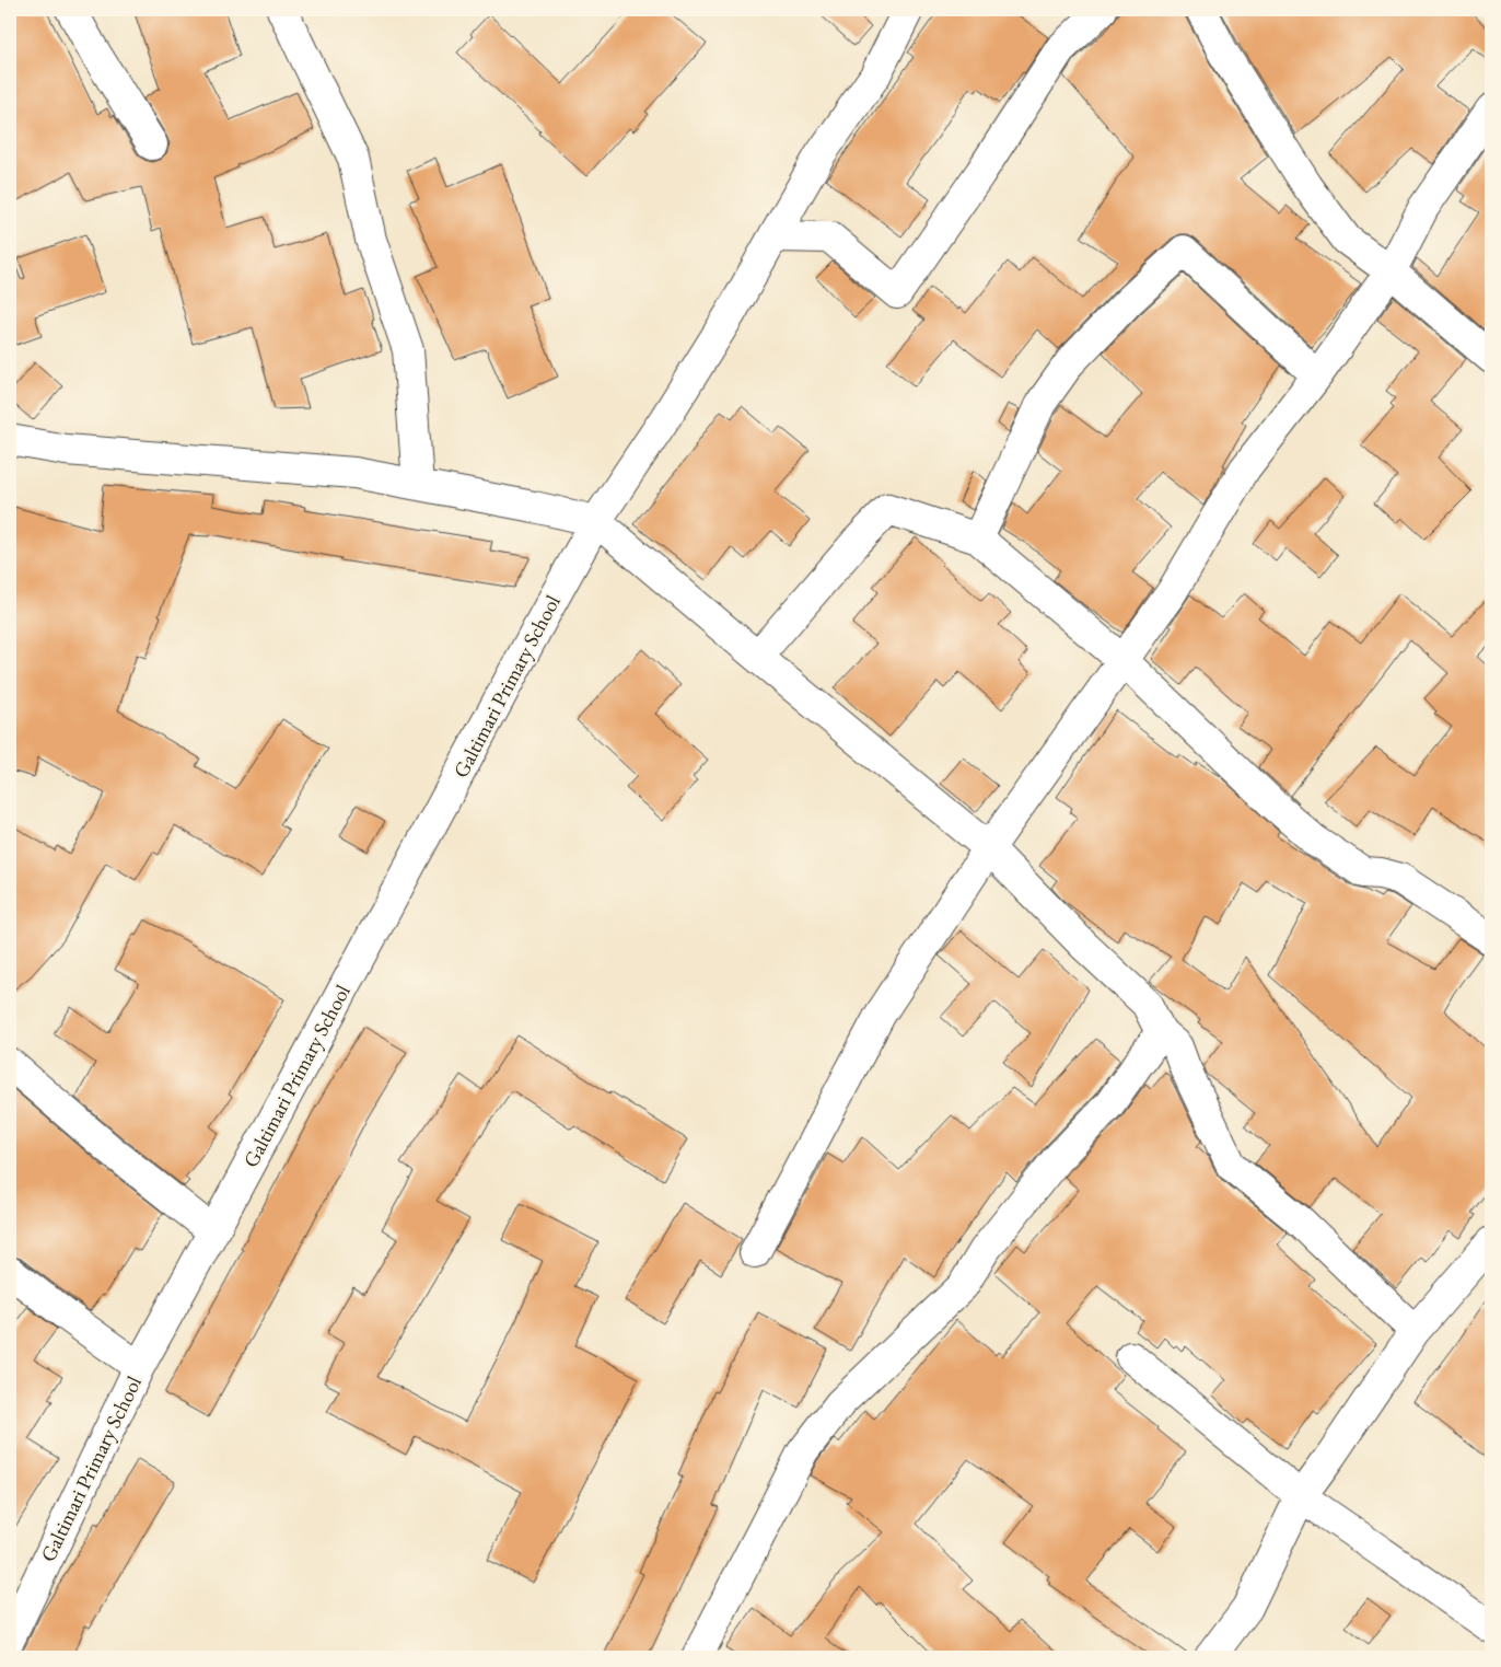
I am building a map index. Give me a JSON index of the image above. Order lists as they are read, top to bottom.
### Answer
{
  "streets": {
    "street": ["Galtimari Primary School"]
  }
}
